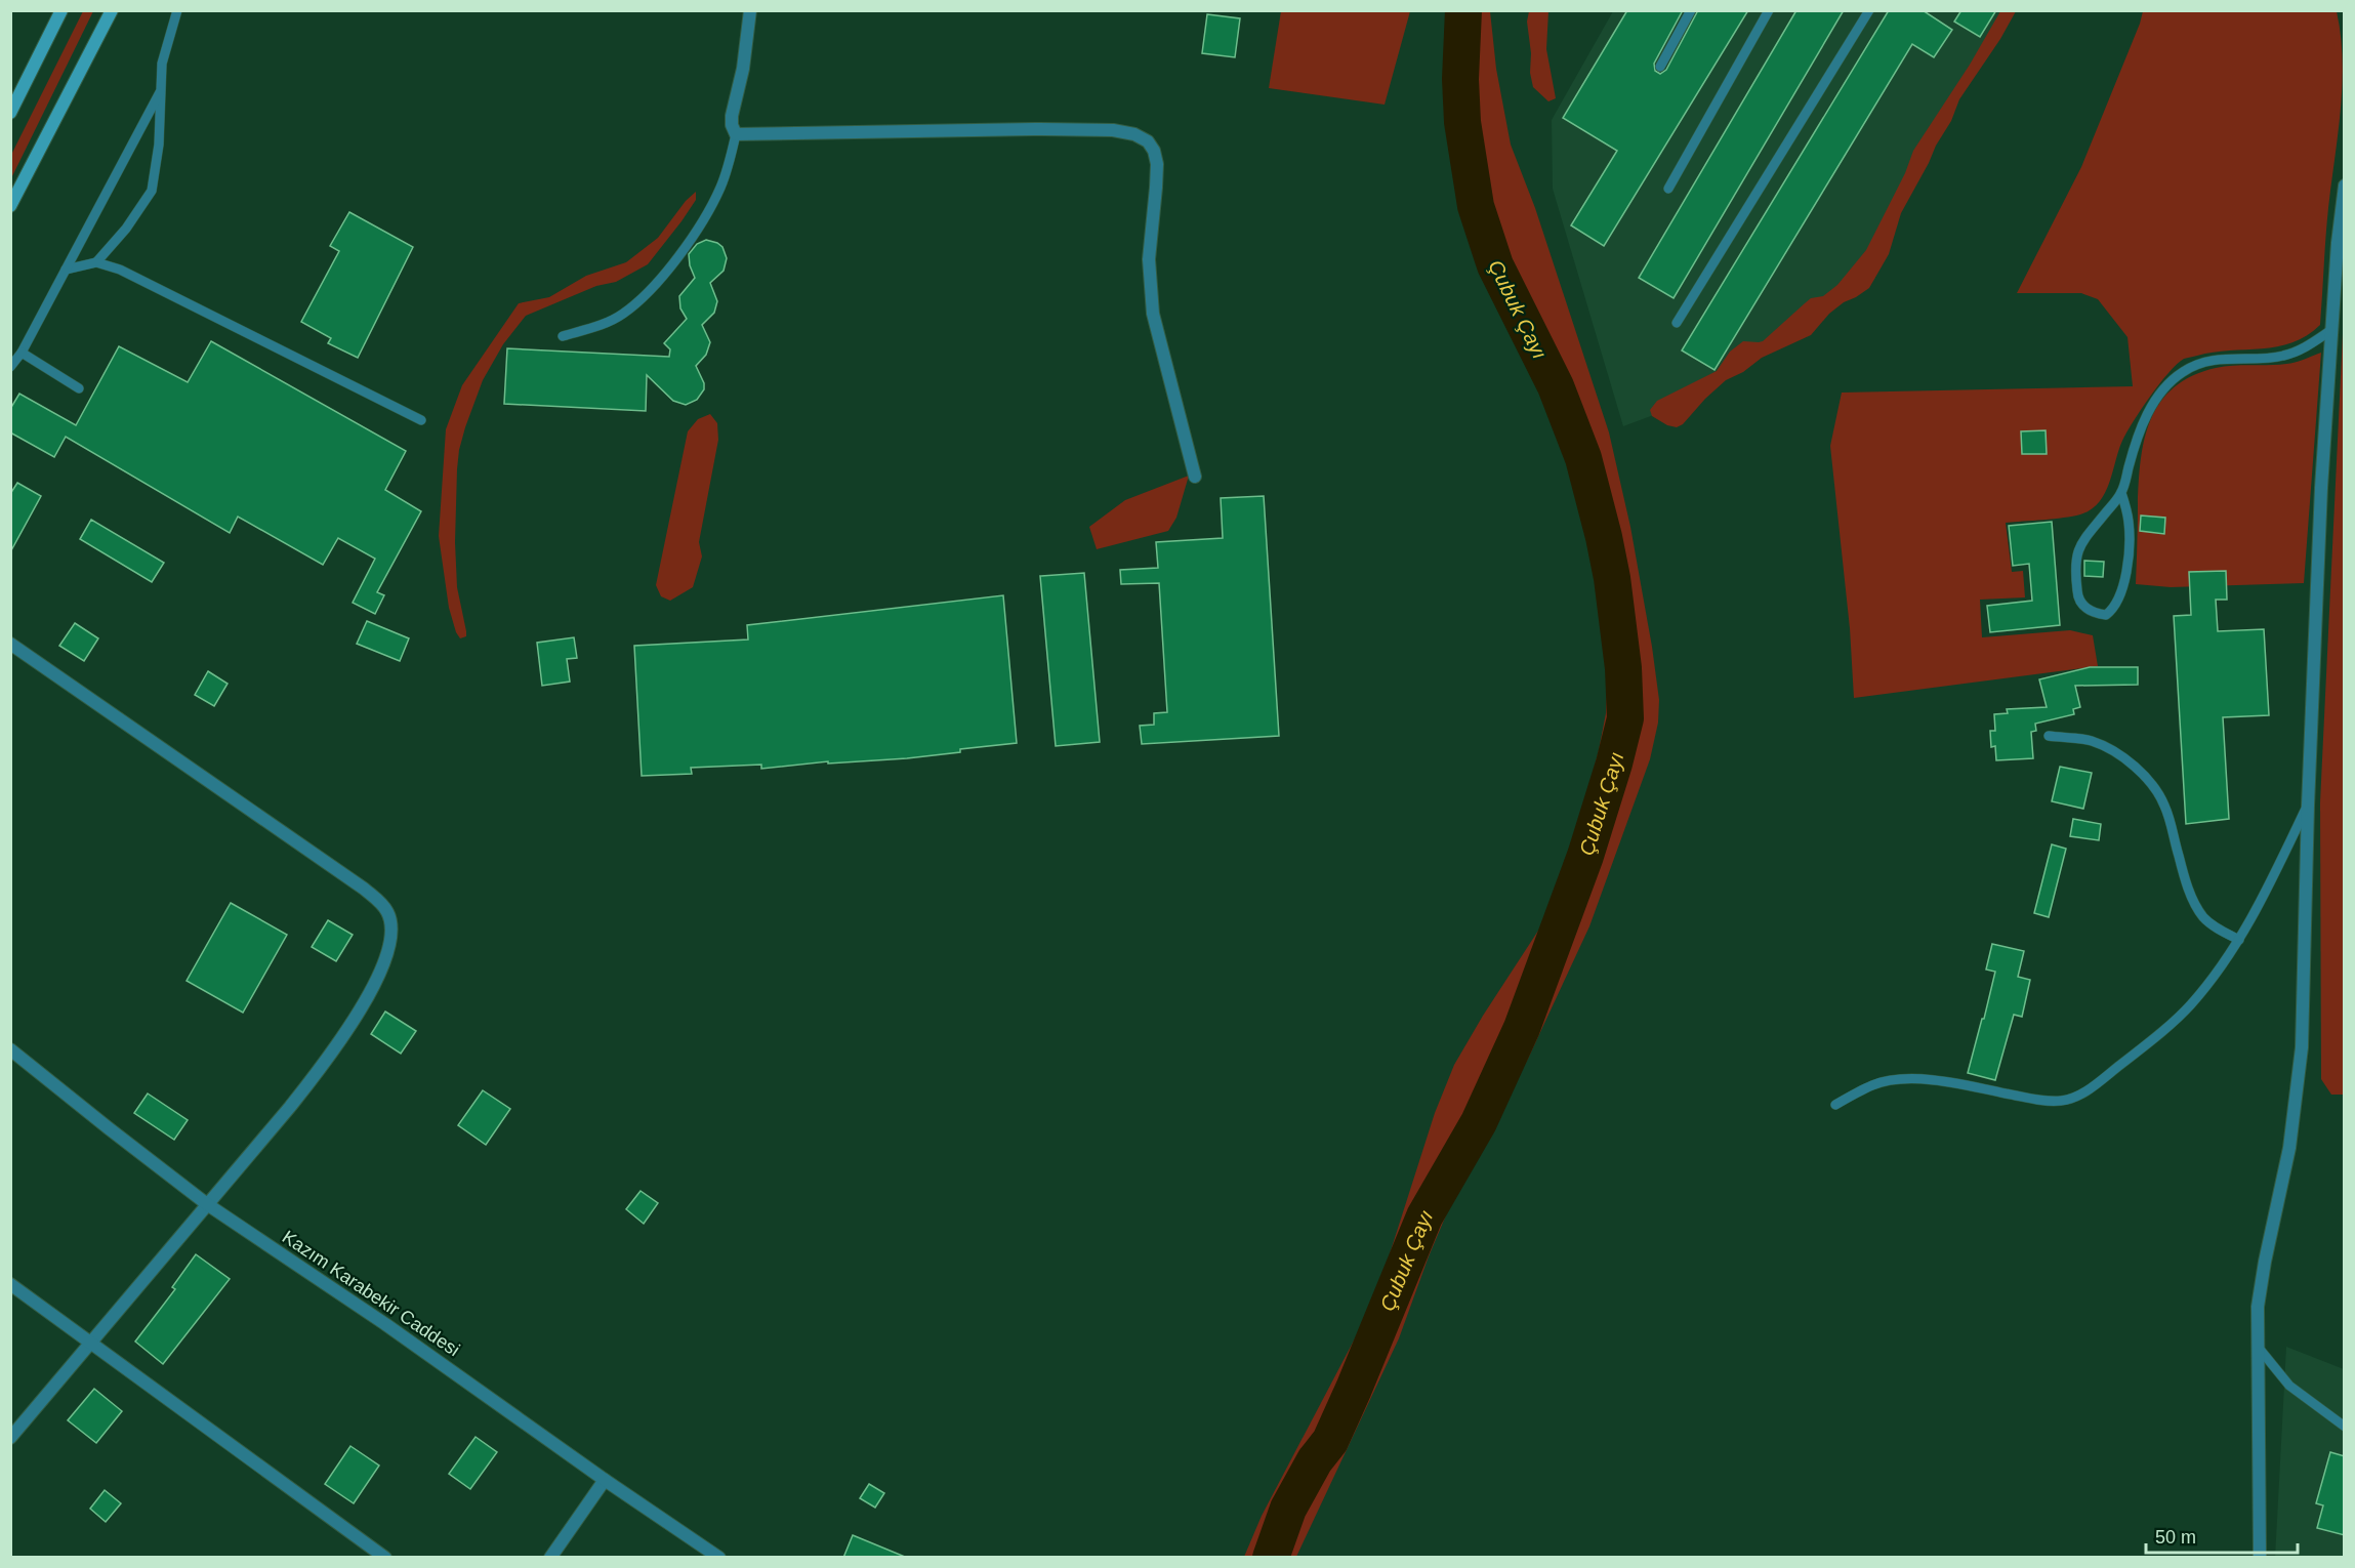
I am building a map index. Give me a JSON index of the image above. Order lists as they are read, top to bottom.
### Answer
{
  "streets": {
    "street": ["Kazım Karabekir Caddesi"]
  },
  "water": ["Çubuk Çayı"],
  "scale_bar": "50 m"
}
